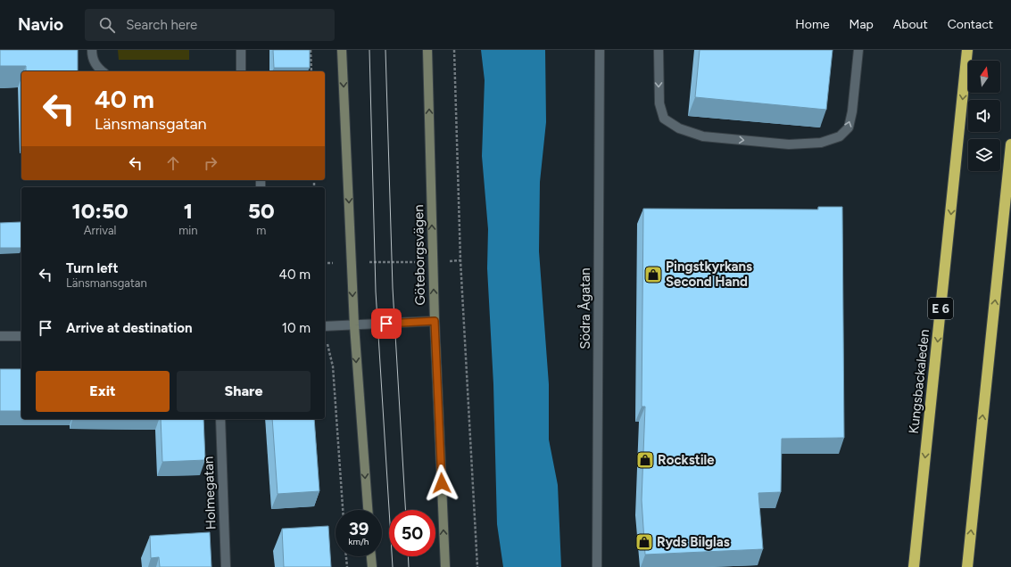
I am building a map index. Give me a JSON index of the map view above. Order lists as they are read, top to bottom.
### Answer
{
  "streets": {
    "highway": ["E 6", "Kungsbackaleden"],
    "main road": ["Göteborgsvägen"],
    "street": ["Södra Ågatan", "Holmegatan"]
  },
  "places": {
    "shop": ["Pingstkyrkans Second Hand", "Rockstile", "Ryds Bilglas"]
  },
  "north": "top",
  "page": {
    "header": "Navio",
    "search": "Search here",
    "nav": [
      "Home",
      "Map",
      "About",
      "Contact"
    ],
    "turn": ["40 m", "Länsmansgatan"],
    "eta": [
      "10:50",
      "Arrival",
      "1",
      "min",
      "50",
      "m"
    ],
    "list": [
      {
        "name": "Turn left",
        "note": "Länsmansgatan",
        "value": "40 m"
      },
      {
        "name": "Arrive at destination",
        "value": "10 m"
      }
    ],
    "buttons": ["Exit", "Share"],
    "speed": "39 km/h",
    "limit": "50"
  }
}
